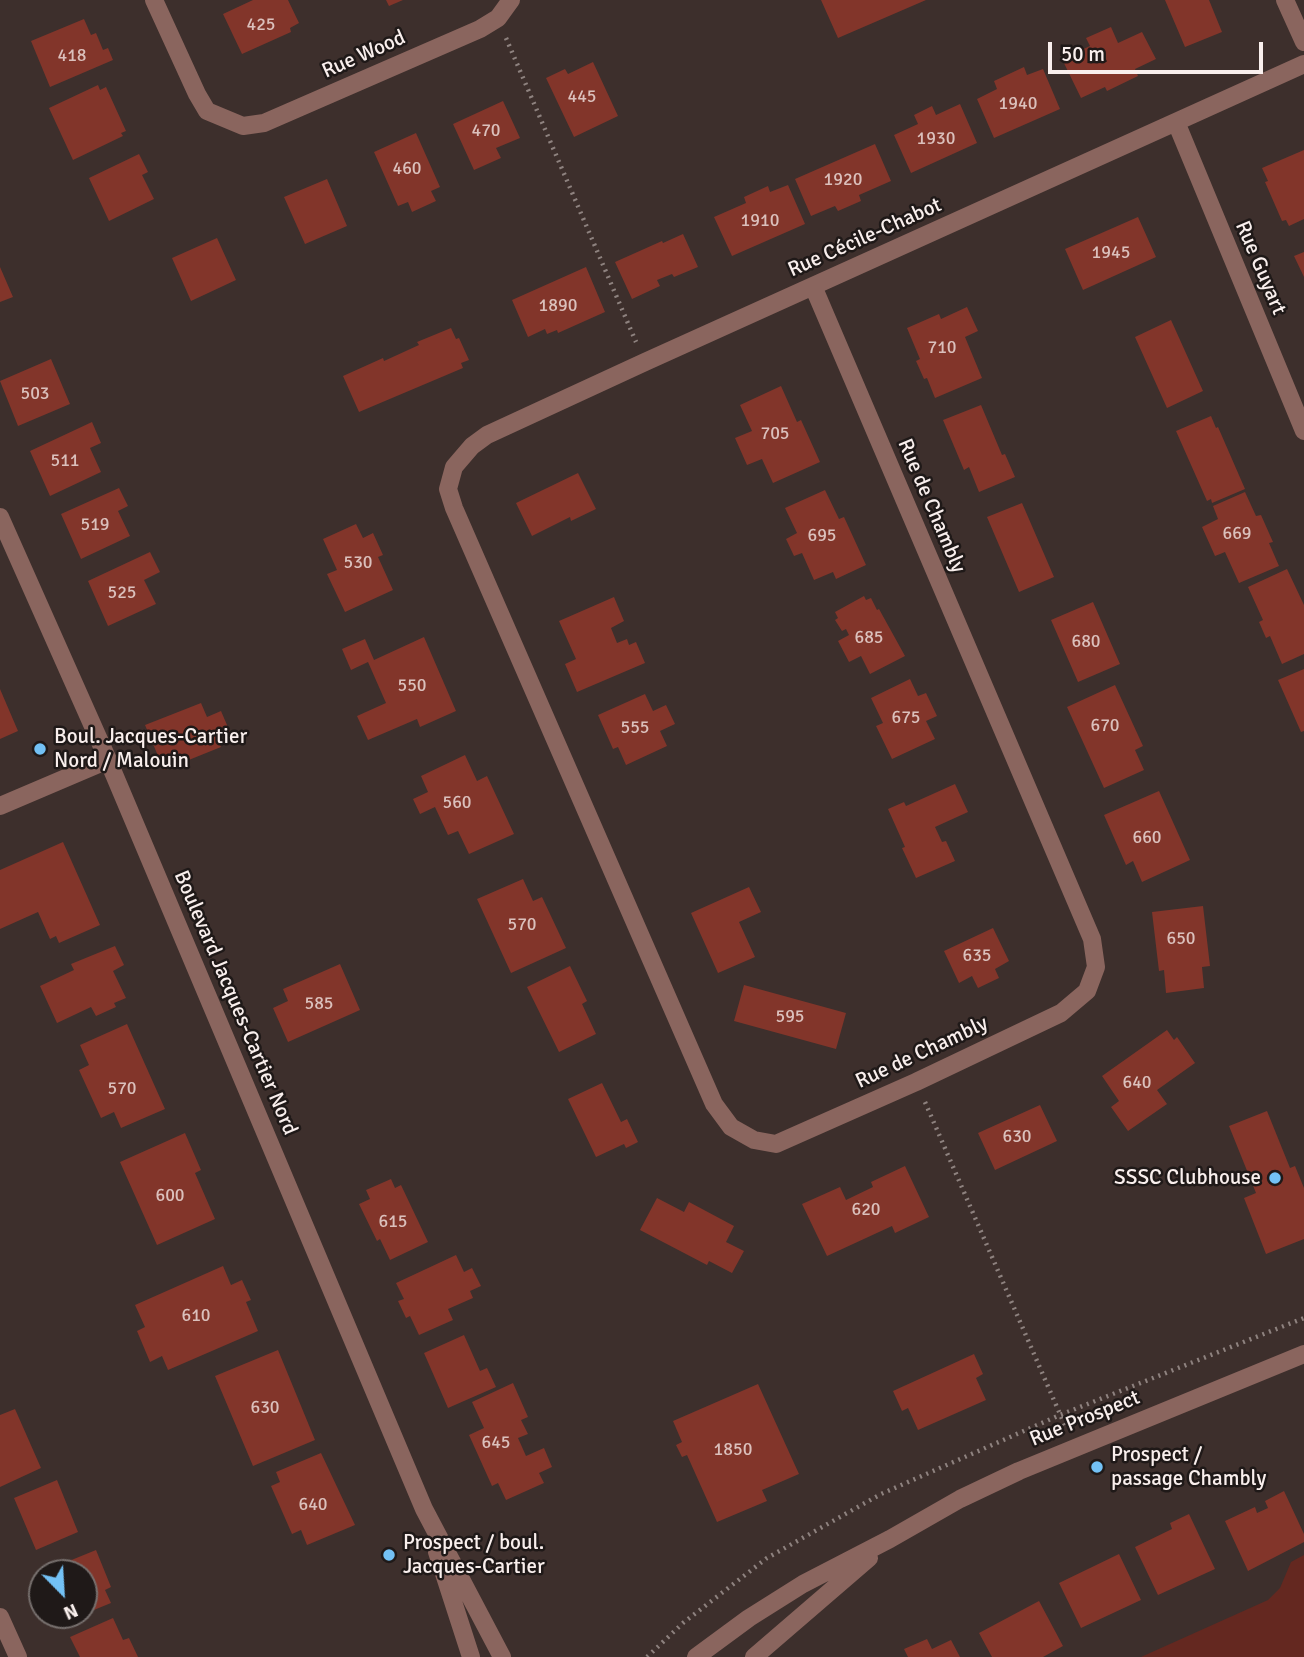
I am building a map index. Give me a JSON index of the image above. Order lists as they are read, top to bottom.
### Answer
{
  "streets": {
    "street": [
      "Rue Wood",
      "Rue Cécile-Chabot",
      "Rue Guyart",
      "Rue de Chambly",
      "Boulevard Jacques-Cartier Nord",
      "Rue Prospect"
    ]
  },
  "crossings": [
    ["Rue Cécile-Chabot", "Rue Guyart"],
    ["Rue Cécile-Chabot", "Rue de Chambly"]
  ],
  "places": [
    "Boul. Jacques-Cartier Nord / Malouin",
    "SSSC Clubhouse",
    "Prospect / passage Chambly",
    "Prospect / boul. Jacques-Cartier"
  ],
  "house_numbers": [
    "425",
    "418",
    "445",
    "1940",
    "470",
    "1930",
    "460",
    "1920",
    "1910",
    "1945",
    "1890",
    "710",
    "503",
    "705",
    "511",
    "519",
    "669",
    "695",
    "530",
    "525",
    "685",
    "680",
    "550",
    "675",
    "670",
    "555",
    "560",
    "660",
    "570",
    "650",
    "635",
    "585",
    "595",
    "640",
    "570",
    "630",
    "600",
    "620",
    "615",
    "610",
    "630",
    "645",
    "1850",
    "640"
  ],
  "scale_bar": "50 m",
  "north": "bottom right"
}
